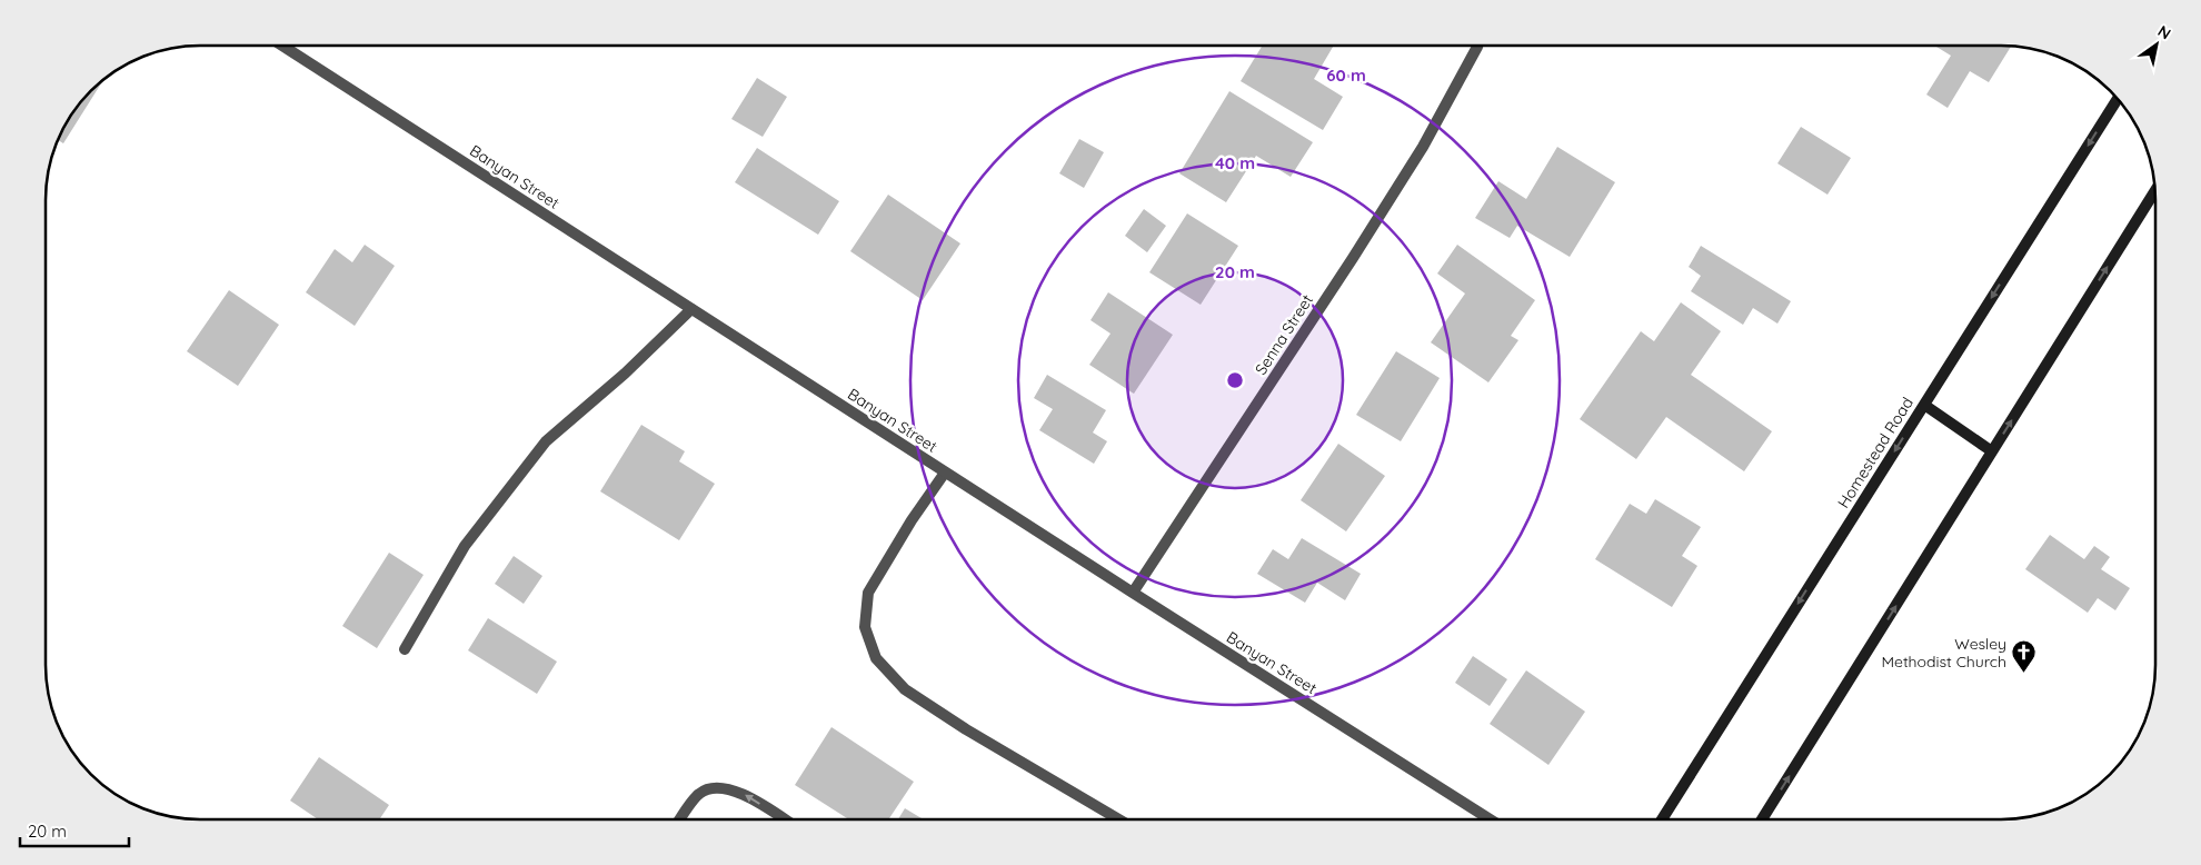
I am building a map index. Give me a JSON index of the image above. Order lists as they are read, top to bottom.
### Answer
{
  "streets": {
    "main road": ["Homestead Road"],
    "street": ["Banyan Street", "Senna Street"]
  },
  "crossings": [
    ["Banyan Street", "Senna Street"]
  ],
  "places": {
    "church": ["Wesley Methodist Church"]
  },
  "scale_bar": "20 m",
  "north": "top right",
  "rings": ["60 m", "40 m", "20 m"]
}
